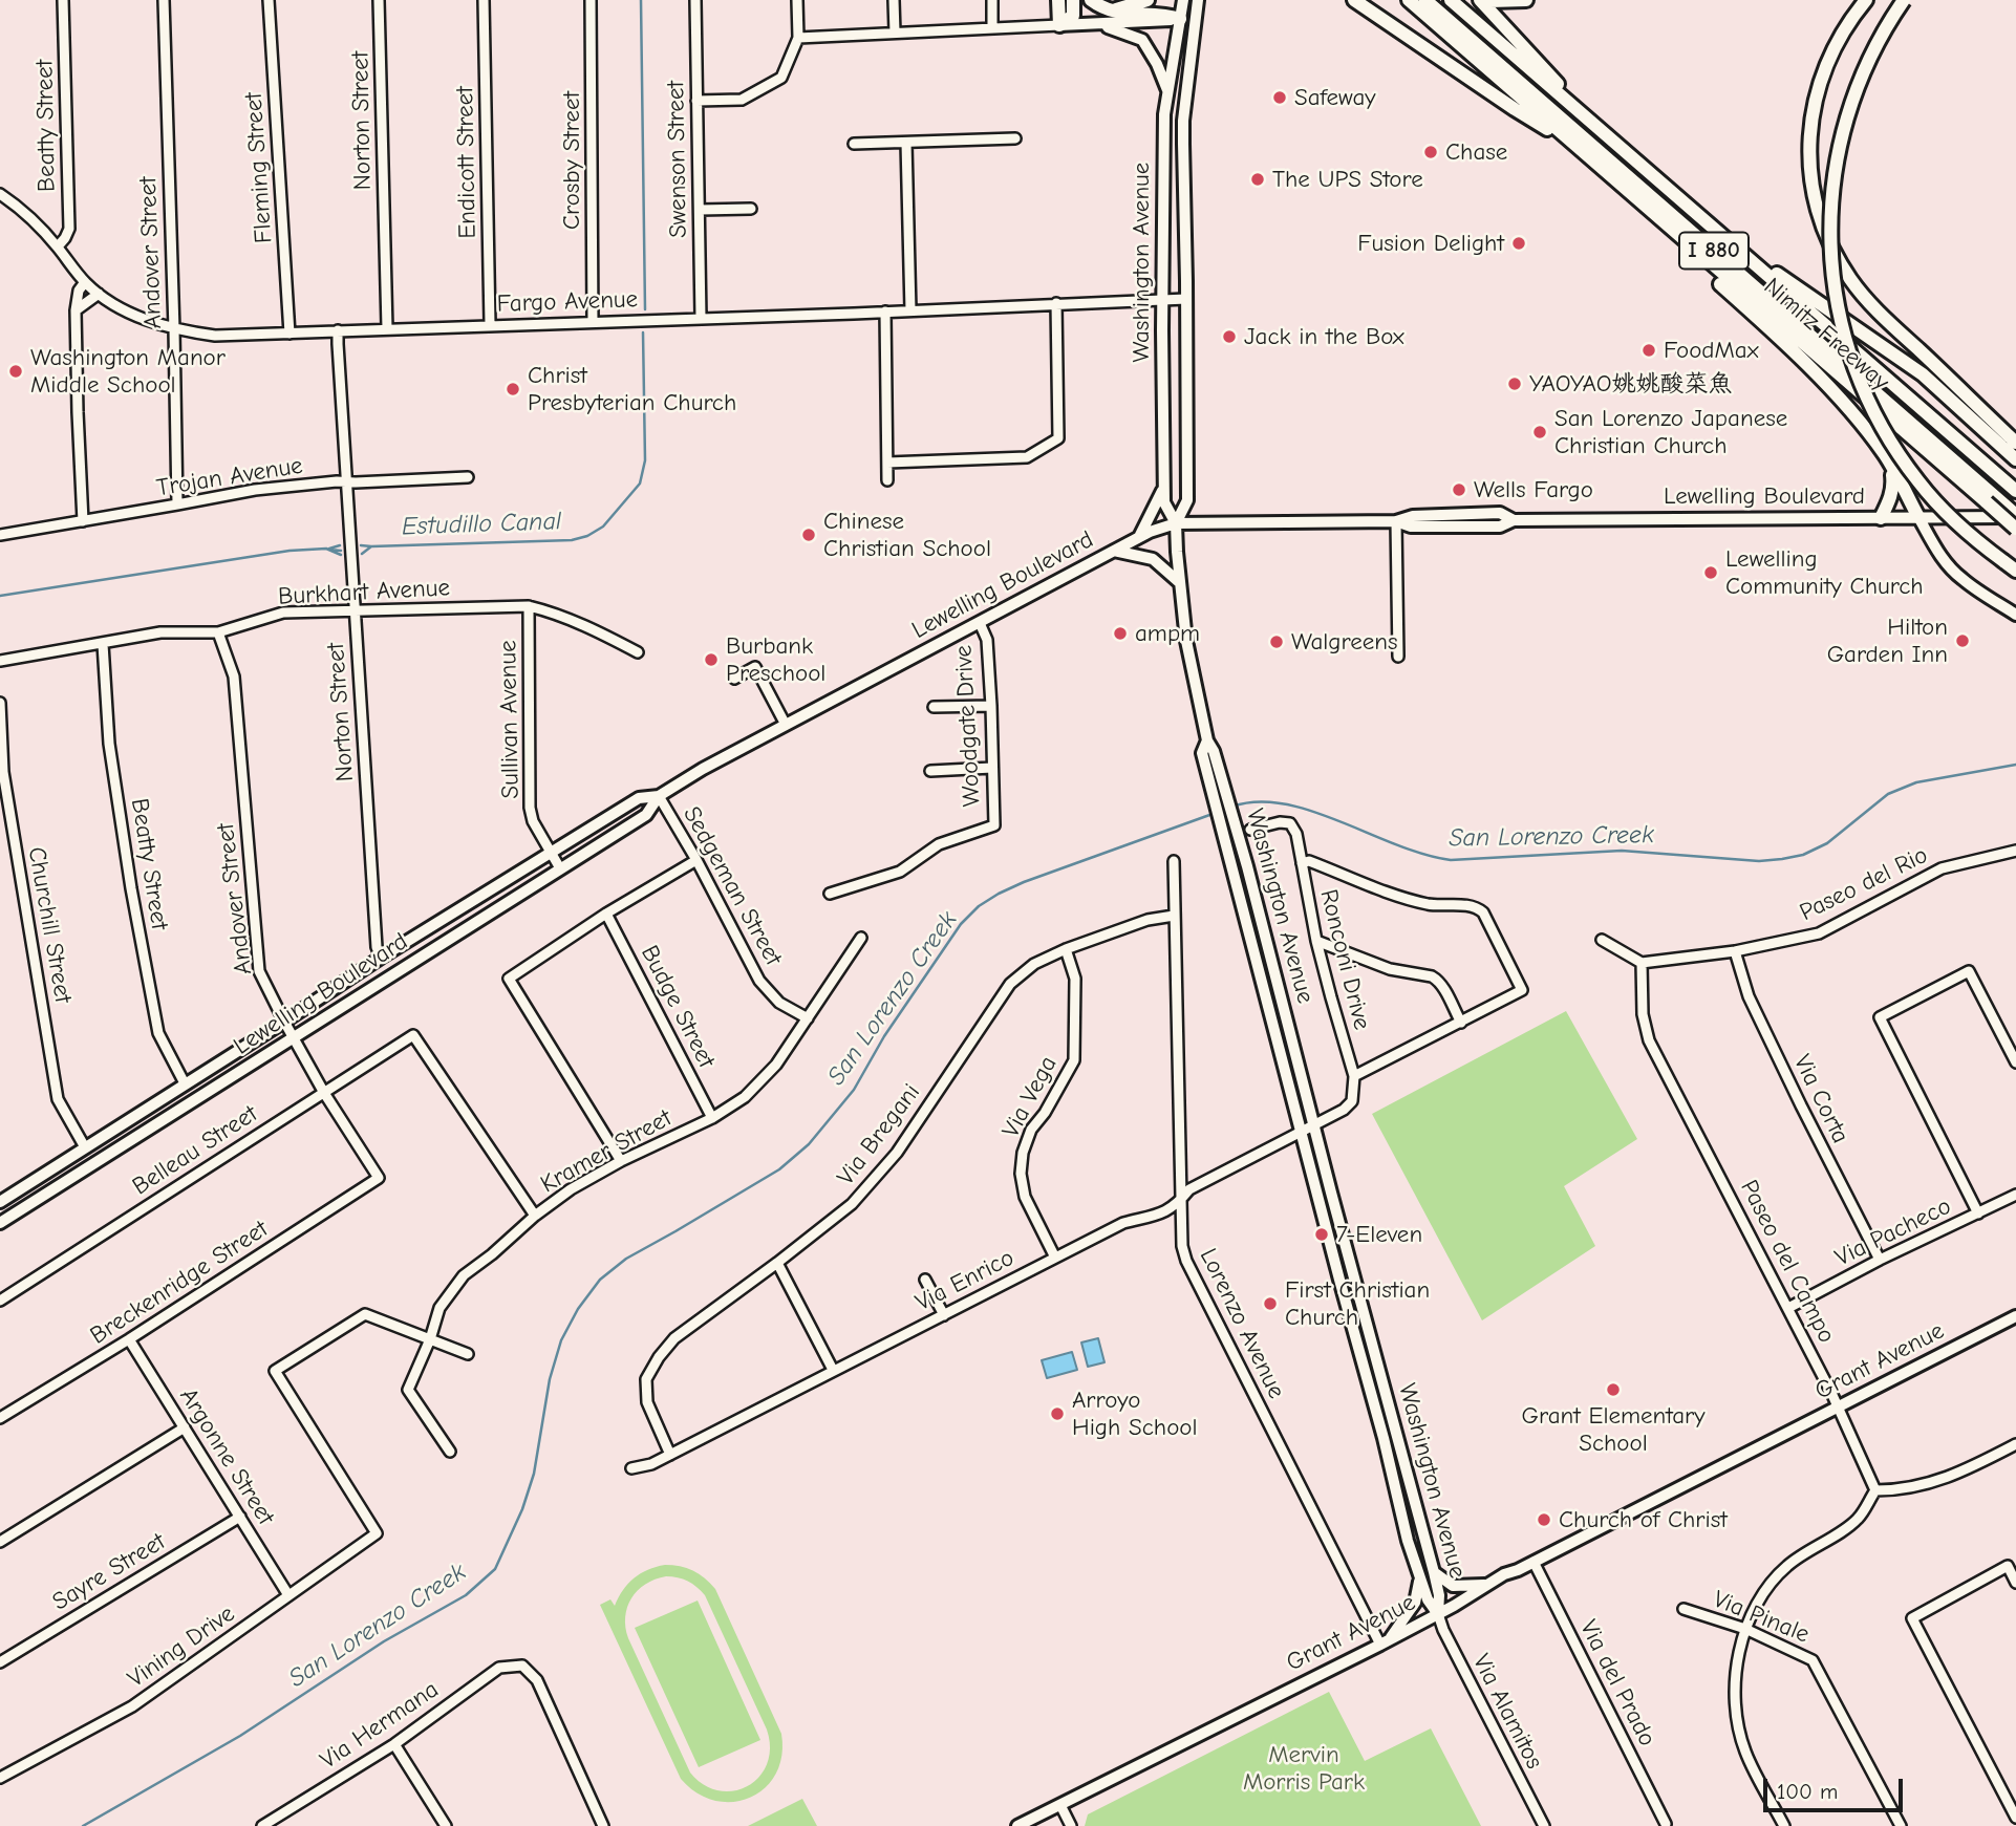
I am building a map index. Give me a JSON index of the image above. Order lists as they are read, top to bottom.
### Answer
{
  "streets": {
    "highway": ["I 880", "Nimitz Freeway"],
    "main road": ["Washington Avenue", "Lewelling Boulevard", "Grant Avenue"],
    "street": [
      "Norton Street",
      "Beatty Street",
      "Swenson Street",
      "Crosby Street",
      "Endicott Street",
      "Fleming Street",
      "Andover Street",
      "Fargo Avenue",
      "Trojan Avenue",
      "Burkhart Avenue",
      "Sullivan Avenue",
      "Woodgate Drive",
      "Paseo del Rio",
      "Sedgeman Street",
      "Churchill Street",
      "Ronconi Drive",
      "Budge Street",
      "Via Vega",
      "Via Corta",
      "Via Bregani",
      "Belleau Street",
      "Kramer Street",
      "Via Pacheco",
      "Paseo del Campo",
      "Via Enrico",
      "Breckenridge Street",
      "Lorenzo Avenue",
      "Argonne Street",
      "Sayre Street",
      "Via Pinale",
      "Vining Drive",
      "Via del Prado",
      "Via Alamitos",
      "Via Hermana"
    ]
  },
  "crossings": [
    ["Norton Street", "Fargo Avenue"],
    ["Norton Street", "Trojan Avenue"],
    ["Norton Street", "Lewelling Boulevard"],
    ["Norton Street", "Burkhart Avenue"],
    ["Beatty Street", "Fargo Avenue"],
    ["Beatty Street", "Lewelling Boulevard"],
    ["Beatty Street", "Burkhart Avenue"],
    ["Swenson Street", "Fargo Avenue"],
    ["Crosby Street", "Fargo Avenue"],
    ["Endicott Street", "Fargo Avenue"],
    ["Fleming Street", "Fargo Avenue"],
    ["I 880", "Lewelling Boulevard"],
    ["Andover Street", "Fargo Avenue"],
    ["Andover Street", "Trojan Avenue"],
    ["Andover Street", "Lewelling Boulevard"],
    ["Andover Street", "Burkhart Avenue"],
    ["Andover Street", "Belleau Street"],
    ["Andover Street", "Breckenridge Street"],
    ["Washington Avenue", "Fargo Avenue"],
    ["Washington Avenue", "Lewelling Boulevard"],
    ["Washington Avenue", "Via Enrico"],
    ["Washington Avenue", "Grant Avenue"],
    ["Washington Avenue", "Via Alamitos"],
    ["Lewelling Boulevard", "Sullivan Avenue"],
    ["Lewelling Boulevard", "Woodgate Drive"],
    ["Lewelling Boulevard", "Sedgeman Street"],
    ["Lewelling Boulevard", "Churchill Street"],
    ["Burkhart Avenue", "Sullivan Avenue"],
    ["Paseo del Rio", "Via Corta"],
    ["Paseo del Rio", "Paseo del Campo"],
    ["Sedgeman Street", "Kramer Street"],
    ["Budge Street", "Kramer Street"],
    ["Via Vega", "Via Bregani"],
    ["Via Vega", "Via Enrico"],
    ["Via Corta", "Via Pacheco"],
    ["Via Bregani", "Via Enrico"],
    ["Via Bregani", "Lorenzo Avenue"],
    ["Belleau Street", "Kramer Street"],
    ["Kramer Street", "Vining Drive"],
    ["Via Pacheco", "Paseo del Campo"],
    ["Paseo del Campo", "Grant Avenue"],
    ["Via Enrico", "Lorenzo Avenue"],
    ["Breckenridge Street", "Argonne Street"],
    ["Lorenzo Avenue", "Grant Avenue"],
    ["Grant Avenue", "Via del Prado"],
    ["Grant Avenue", "Via Alamitos"],
    ["Argonne Street", "Sayre Street"],
    ["Argonne Street", "Vining Drive"]
  ],
  "water": ["Estudillo Canal", "San Lorenzo Creek"],
  "parks": ["Mervin Morris Park"],
  "places": [
    "Safeway",
    "Chase",
    "The UPS Store",
    "Fusion Delight",
    "Jack in the Box",
    "FoodMax",
    "Washington Manor Middle School",
    "YAOYAO姚姚酸菜魚",
    "Christ Presbyterian Church",
    "San Lorenzo Japanese Christian Church",
    "Wells Fargo",
    "Chinese Christian School",
    "Lewelling Community Church",
    "ampm",
    "Hilton Garden Inn",
    "Walgreens",
    "Burbank Preschool",
    "7-Eleven",
    "First Christian Church",
    "Grant Elementary School",
    "Arroyo High School",
    "Church of Christ"
  ],
  "scale_bar": "100 m"
}
